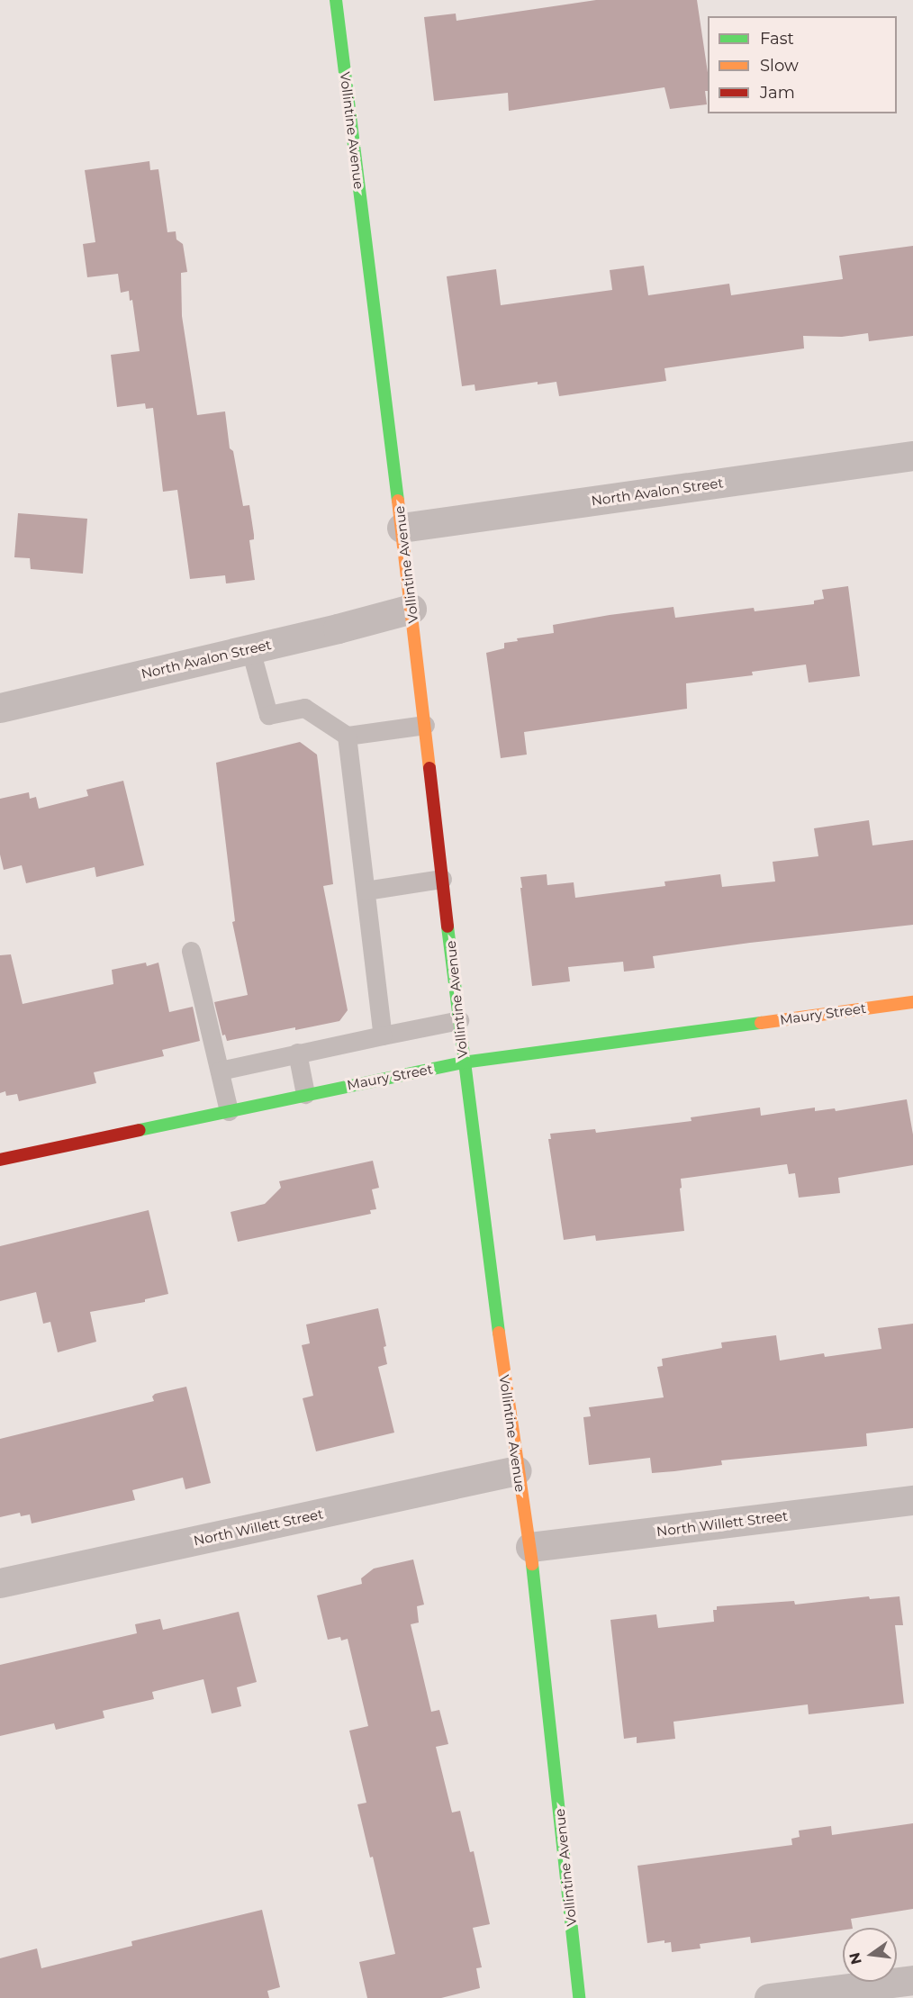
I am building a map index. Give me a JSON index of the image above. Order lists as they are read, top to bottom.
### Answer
{
  "streets": {
    "street": [
      "Vollintine Avenue",
      "North Avalon Street",
      "Maury Street",
      "North Willett Street"
    ]
  },
  "crossings": [
    ["Vollintine Avenue", "North Avalon Street"],
    ["Vollintine Avenue", "Maury Street"],
    ["Vollintine Avenue", "North Willett Street"]
  ],
  "legend": ["Fast", "Slow", "Jam"],
  "north": "left"
}
